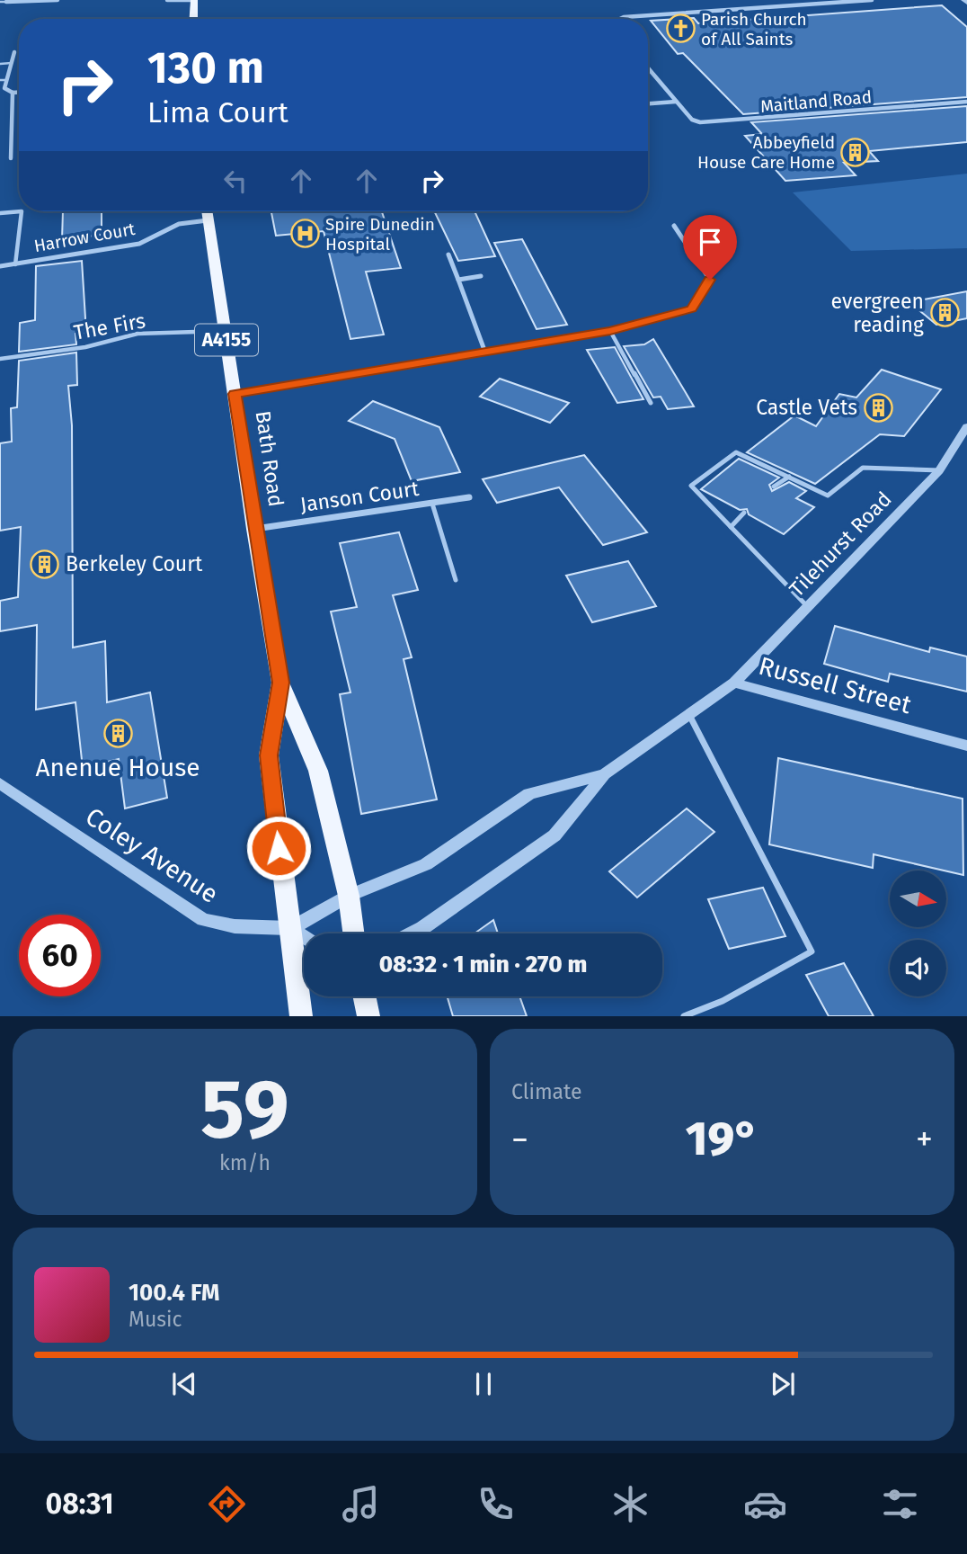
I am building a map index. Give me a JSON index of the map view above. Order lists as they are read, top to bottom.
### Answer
{
  "streets": {
    "main road": ["A4155", "Bath Road"],
    "street": [
      "Maitland Road",
      "Harrow Court",
      "Janson Court",
      "Tilehurst Road",
      "Russell Street",
      "Coley Avenue"
    ],
    "lane": ["The Firs"]
  },
  "crossings": [
    ["Harrow Court", "Bath Road"],
    ["The Firs", "Bath Road"],
    ["Bath Road", "Janson Court"],
    ["Bath Road", "Russell Street"],
    ["Bath Road", "Coley Avenue"],
    ["Tilehurst Road", "Russell Street"],
    ["Russell Street", "Coley Avenue"]
  ],
  "places": {
    "church": ["Parish Church of All Saints"],
    "building": [
      "Abbeyfield House Care Home",
      "evergreen reading",
      "Castle Vets",
      "Berkeley Court",
      "Anenue House"
    ],
    "hospital": ["Spire Dunedin Hospital"]
  },
  "north": "right",
  "page": {
    "turn": ["130 m", "Lima Court"],
    "limit": "60",
    "trip": "08:32 · 1 min · 270 m",
    "tile": [
      ["59", "km/h"],
      "Climate"
    ],
    "heat": ["−", "19°", "+"],
    "song": ["100.4 FM", "Music"],
    "tabs": "08:31"
  }
}
